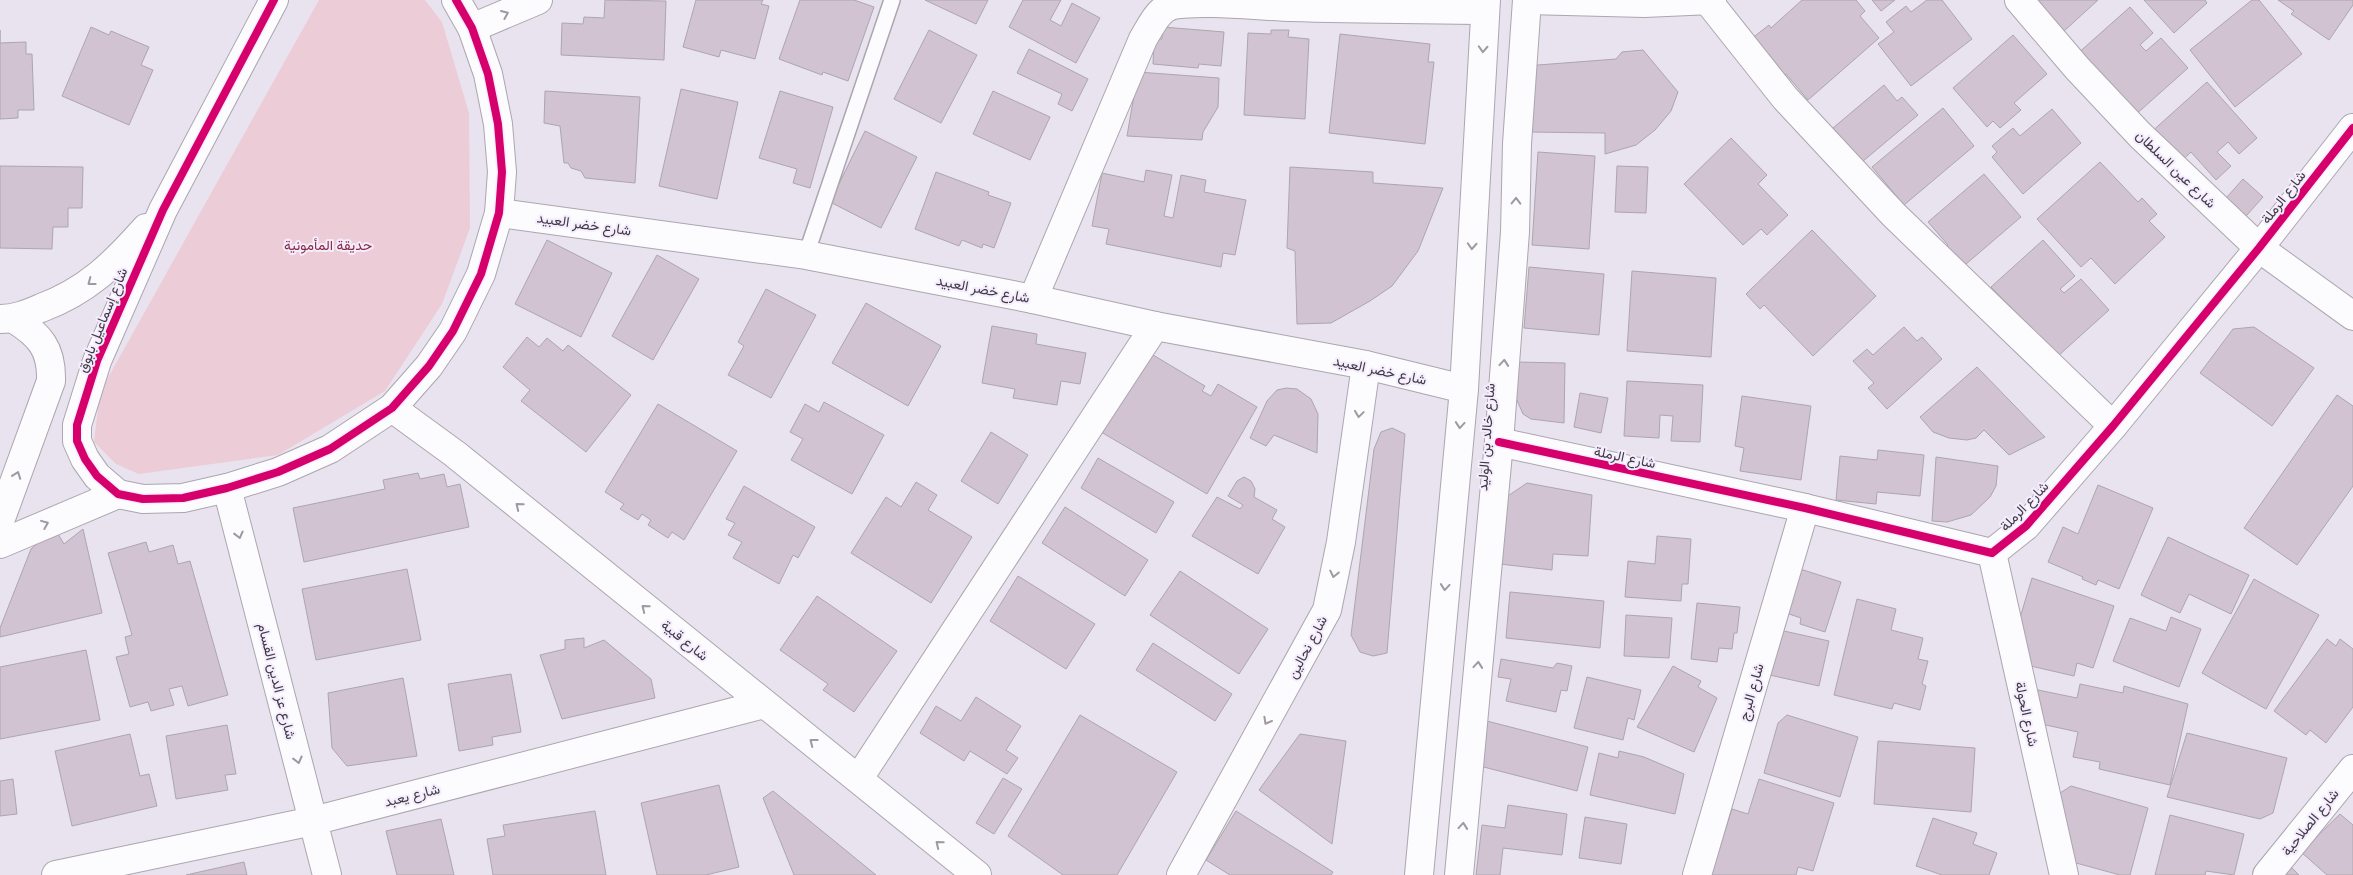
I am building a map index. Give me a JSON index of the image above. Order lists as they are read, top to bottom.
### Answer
{
  "streets": {
    "street": [
      "شارع عين السلطان",
      "شارع الرملة",
      "شارع خضر العبيد",
      "شارع إسماعيل بابوق",
      "شارع خالد بن الوليد",
      "شارع قبية",
      "شارع نحالين",
      "شارع عز الدين القسام",
      "شارع البرج",
      "شارع الحولة",
      "شارع يعبد",
      "شارع الصلاحية"
    ]
  },
  "crossings": [
    ["شارع عين السلطان", "شارع الرملة"],
    ["شارع الرملة", "شارع خالد بن الوليد"],
    ["شارع الرملة", "شارع البرج"],
    ["شارع الرملة", "شارع الحولة"],
    ["شارع خضر العبيد", "شارع إسماعيل بابوق"],
    ["شارع خضر العبيد", "شارع خالد بن الوليد"],
    ["شارع خضر العبيد", "شارع نحالين"],
    ["شارع إسماعيل بابوق", "شارع قبية"],
    ["شارع إسماعيل بابوق", "شارع عز الدين القسام"],
    ["شارع قبية", "شارع يعبد"],
    ["شارع عز الدين القسام", "شارع يعبد"]
  ],
  "one_way": ["شارع قبية", "شارع نحالين", "شارع عز الدين القسام"],
  "parks": ["حديقة المأمونية"]
}
